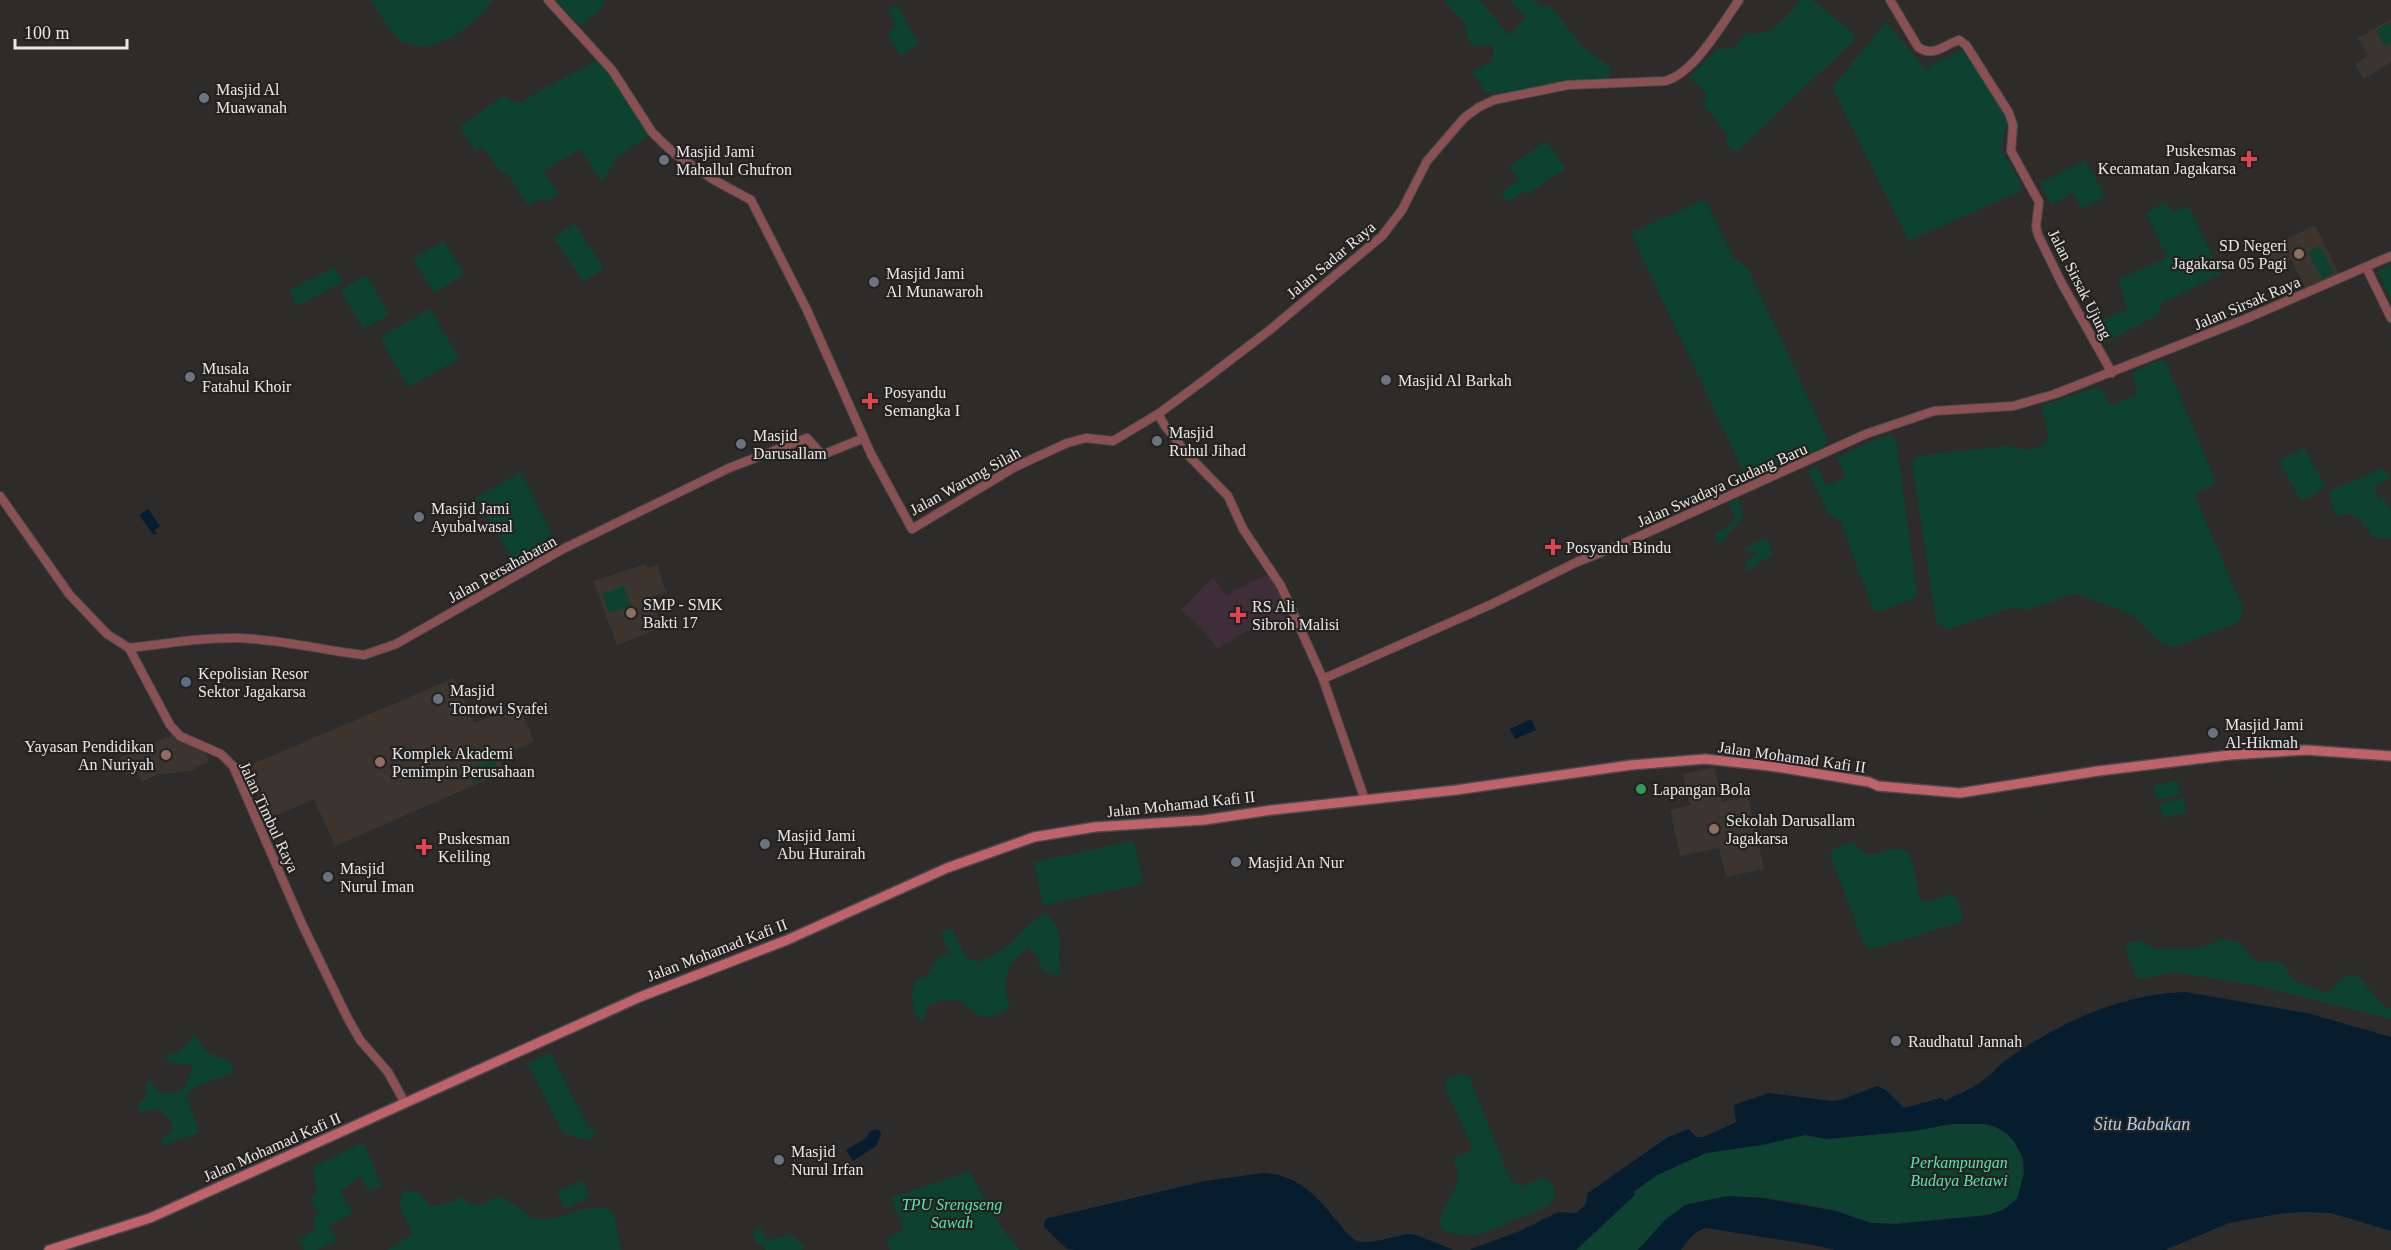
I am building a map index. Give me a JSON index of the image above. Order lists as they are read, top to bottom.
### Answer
{
  "streets": {
    "main road": ["Jalan Mohamad Kafi II"],
    "street": [
      "Jalan Sadar Raya",
      "Jalan Sirsak Ujung",
      "Jalan Sirsak Raya",
      "Jalan Warung Silah",
      "Jalan Swadaya Gudang Baru",
      "Jalan Persahabatan",
      "Jalan Timbul Raya"
    ]
  },
  "crossings": [
    ["Jalan Sadar Raya", "Jalan Warung Silah"],
    ["Jalan Sirsak Ujung", "Jalan Sirsak Raya"],
    ["Jalan Sirsak Ujung", "Jalan Swadaya Gudang Baru"],
    ["Jalan Sirsak Raya", "Jalan Swadaya Gudang Baru"],
    ["Jalan Warung Silah", "Jalan Persahabatan"],
    ["Jalan Persahabatan", "Jalan Timbul Raya"],
    ["Jalan Mohamad Kafi II", "Jalan Timbul Raya"]
  ],
  "water": ["Situ Babakan"],
  "parks": ["Perkampungan Budaya Betawi", "TPU Srengseng Sawah"],
  "places": {
    "other": [
      "Masjid Al Muawanah",
      "Masjid Jami Mahallul Ghufron",
      "SD Negeri Jagakarsa 05 Pagi",
      "Masjid Jami Al Munawaroh",
      "Musala Fatahul Khoir",
      "Masjid Al Barkah",
      "Masjid Ruhul Jihad",
      "Masjid Darusallam",
      "Masjid Jami Ayubalwasal",
      "SMP - SMK Bakti 17",
      "Kepolisian Resor Sektor Jagakarsa",
      "Masjid Tontowi Syafei",
      "Masjid Jami Al-Hikmah",
      "Yayasan Pendidikan An Nuriyah",
      "Komplek Akademi Pemimpin Perusahaan",
      "Lapangan Bola",
      "Sekolah Darusallam Jagakarsa",
      "Masjid Jami Abu Hurairah",
      "Masjid An Nur",
      "Masjid Nurul Iman",
      "Raudhatul Jannah",
      "Masjid Nurul Irfan"
    ],
    "health": [
      "Puskesmas Kecamatan Jagakarsa",
      "Posyandu Semangka I",
      "Posyandu Bindu",
      "RS Ali Sibroh Malisi",
      "Puskesman Keliling"
    ]
  },
  "scale_bar": "100 m"
}
